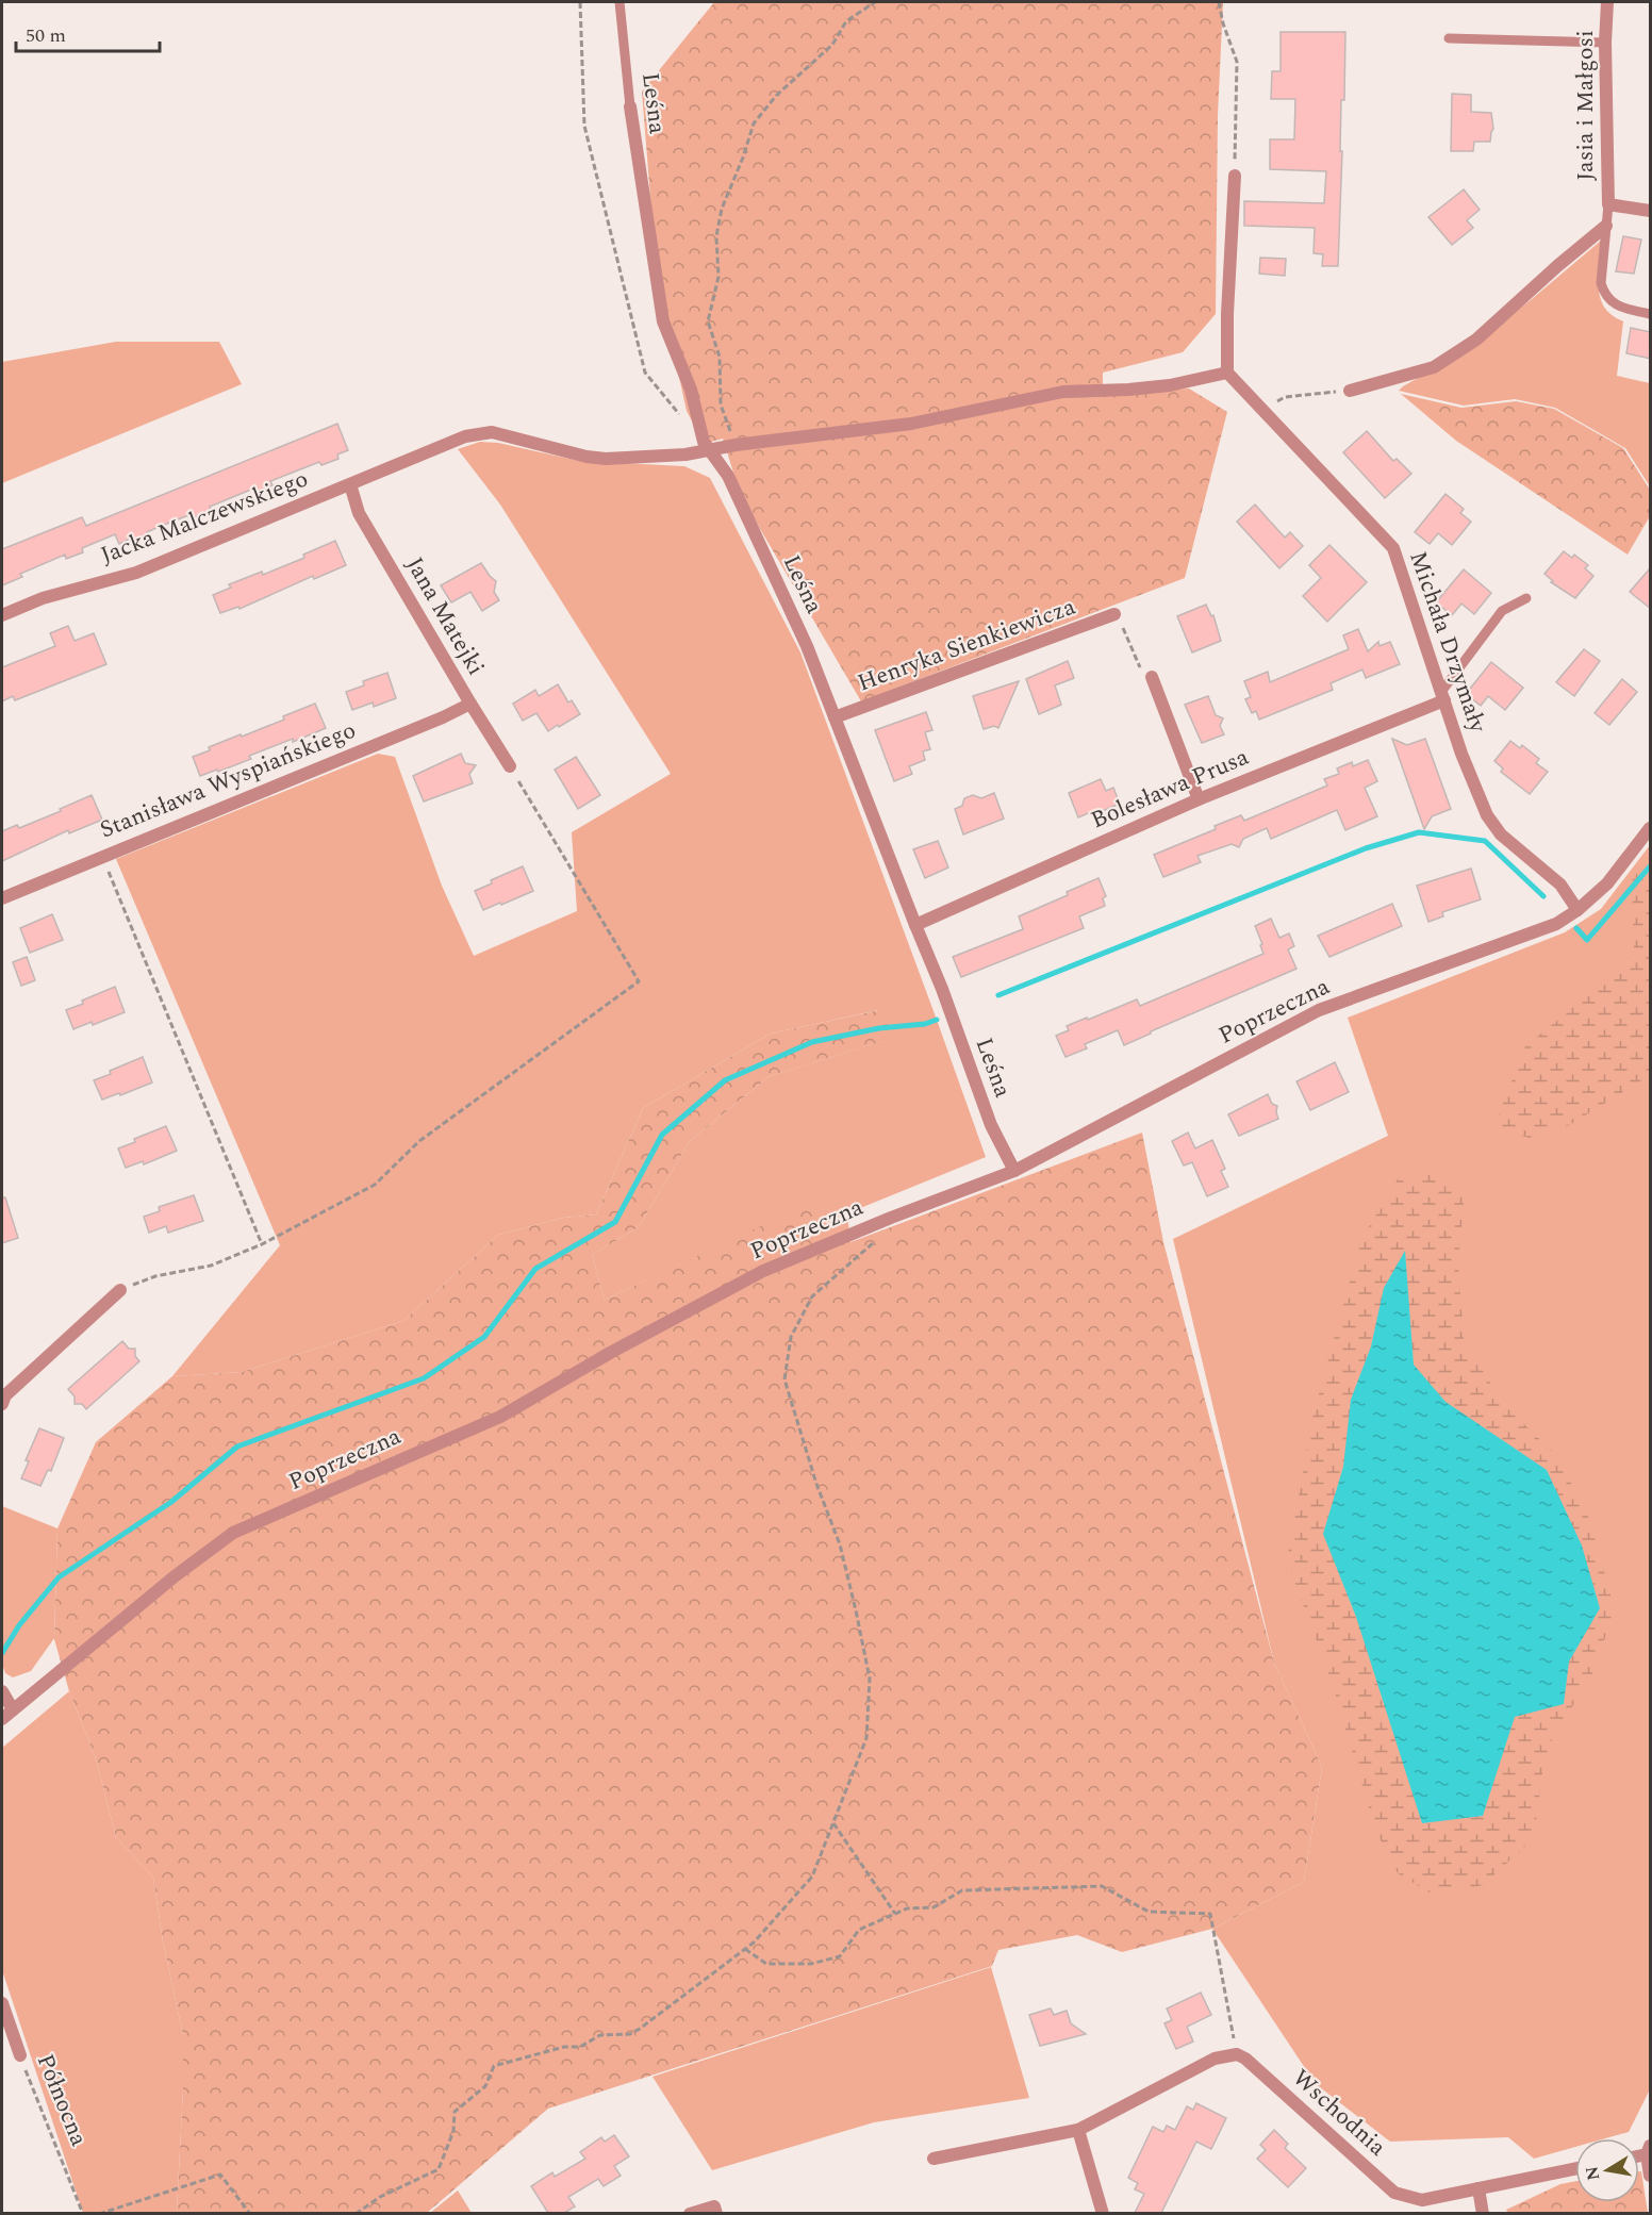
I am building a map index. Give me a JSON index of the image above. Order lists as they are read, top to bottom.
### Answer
{
  "streets": {
    "street": [
      "Leśna",
      "Jasia i Małgosi",
      "Jacka Malczewskiego",
      "Jana Matejki",
      "Michała Drzymały",
      "Henryka Sienkiewicza",
      "Stanisława Wyspiańskiego",
      "Bolesława Prusa",
      "Poprzeczna",
      "Północna",
      "Wschodnia"
    ]
  },
  "crossings": [
    ["Leśna", "Jacka Malczewskiego"],
    ["Leśna", "Henryka Sienkiewicza"],
    ["Leśna", "Bolesława Prusa"],
    ["Leśna", "Poprzeczna"],
    ["Jacka Malczewskiego", "Jana Matejki"],
    ["Jacka Malczewskiego", "Michała Drzymały"],
    ["Jana Matejki", "Stanisława Wyspiańskiego"],
    ["Michała Drzymały", "Bolesława Prusa"],
    ["Michała Drzymały", "Poprzeczna"]
  ],
  "scale_bar": "50 m",
  "north": "left"
}
